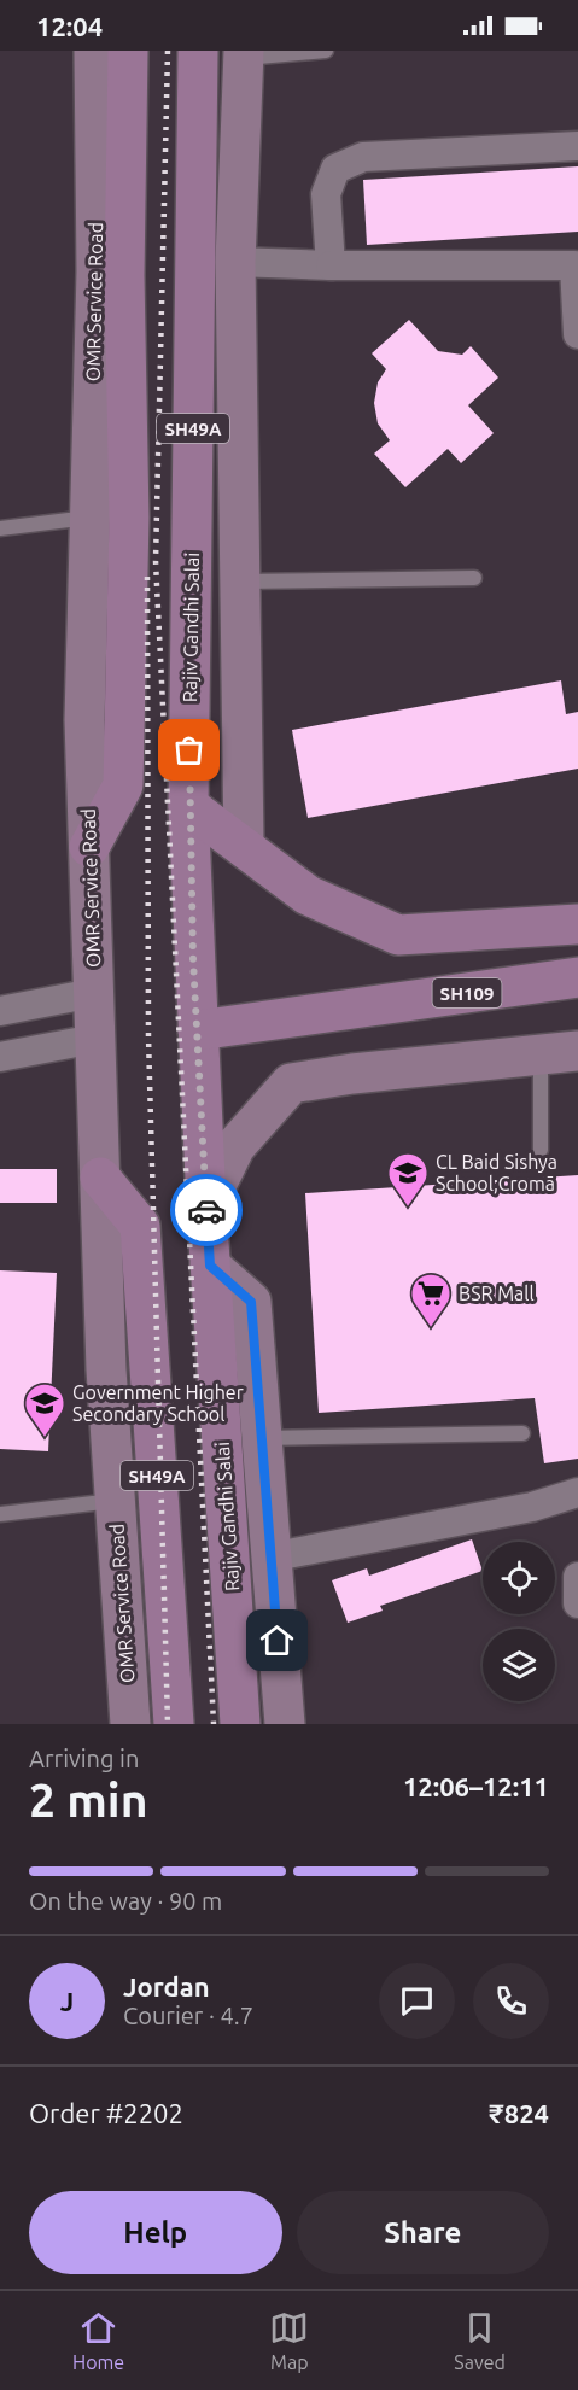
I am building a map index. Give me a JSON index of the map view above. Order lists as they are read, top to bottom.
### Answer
{
  "streets": {
    "main road": ["SH49A", "Rajiv Gandhi Salai", "SH109"],
    "street": ["OMR Service Road"]
  },
  "crossings": [
    ["OMR Service Road", "SH49A"],
    ["Rajiv Gandhi Salai", "SH109"]
  ],
  "places": {
    "school or university": ["CL Baid Sishya School;Cromā", "Government Higher Secondary School"],
    "supermarket": ["BSR Mall"]
  },
  "page": {
    "status": "12:04",
    "heading": ["2 min", "Arriving in", "12:06–12:11"],
    "panel": [
      "Jordan",
      "Courier · 4.7",
      "Order #2202",
      "₹824"
    ],
    "bar": "On the way · 90 m",
    "round": "J",
    "buttons": ["Help", "Share"],
    "tabs": ["Home", "Map", "Saved"]
  }
}
